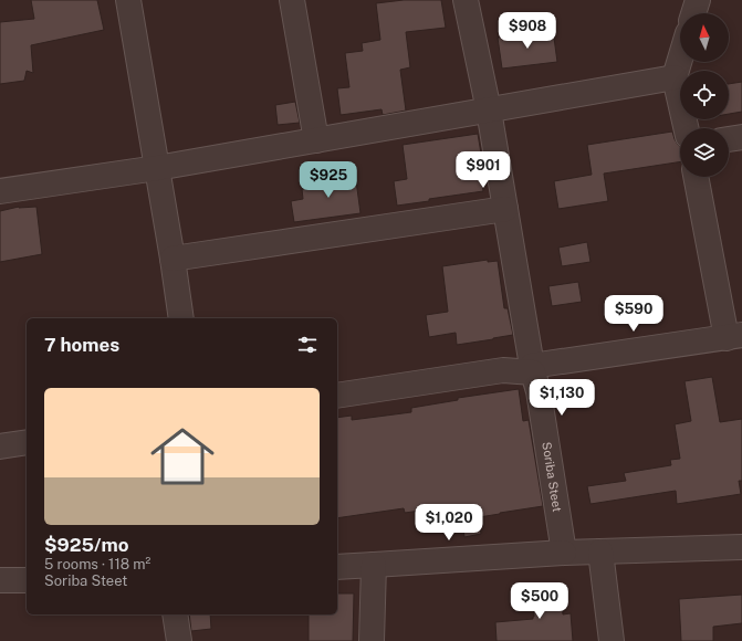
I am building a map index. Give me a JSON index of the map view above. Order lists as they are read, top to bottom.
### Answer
{
  "streets": {
    "street": ["Soriba Steet"]
  },
  "north": "top",
  "page": {
    "price": [
      "$908",
      "$901",
      "$925",
      "$590",
      "$1,130",
      "$1,020",
      "$500"
    ],
    "heading": "7 homes",
    "list": [
      {
        "name": "$925/mo",
        "note": "5 rooms · 118 m² · Soriba Steet"
      }
    ]
  }
}
